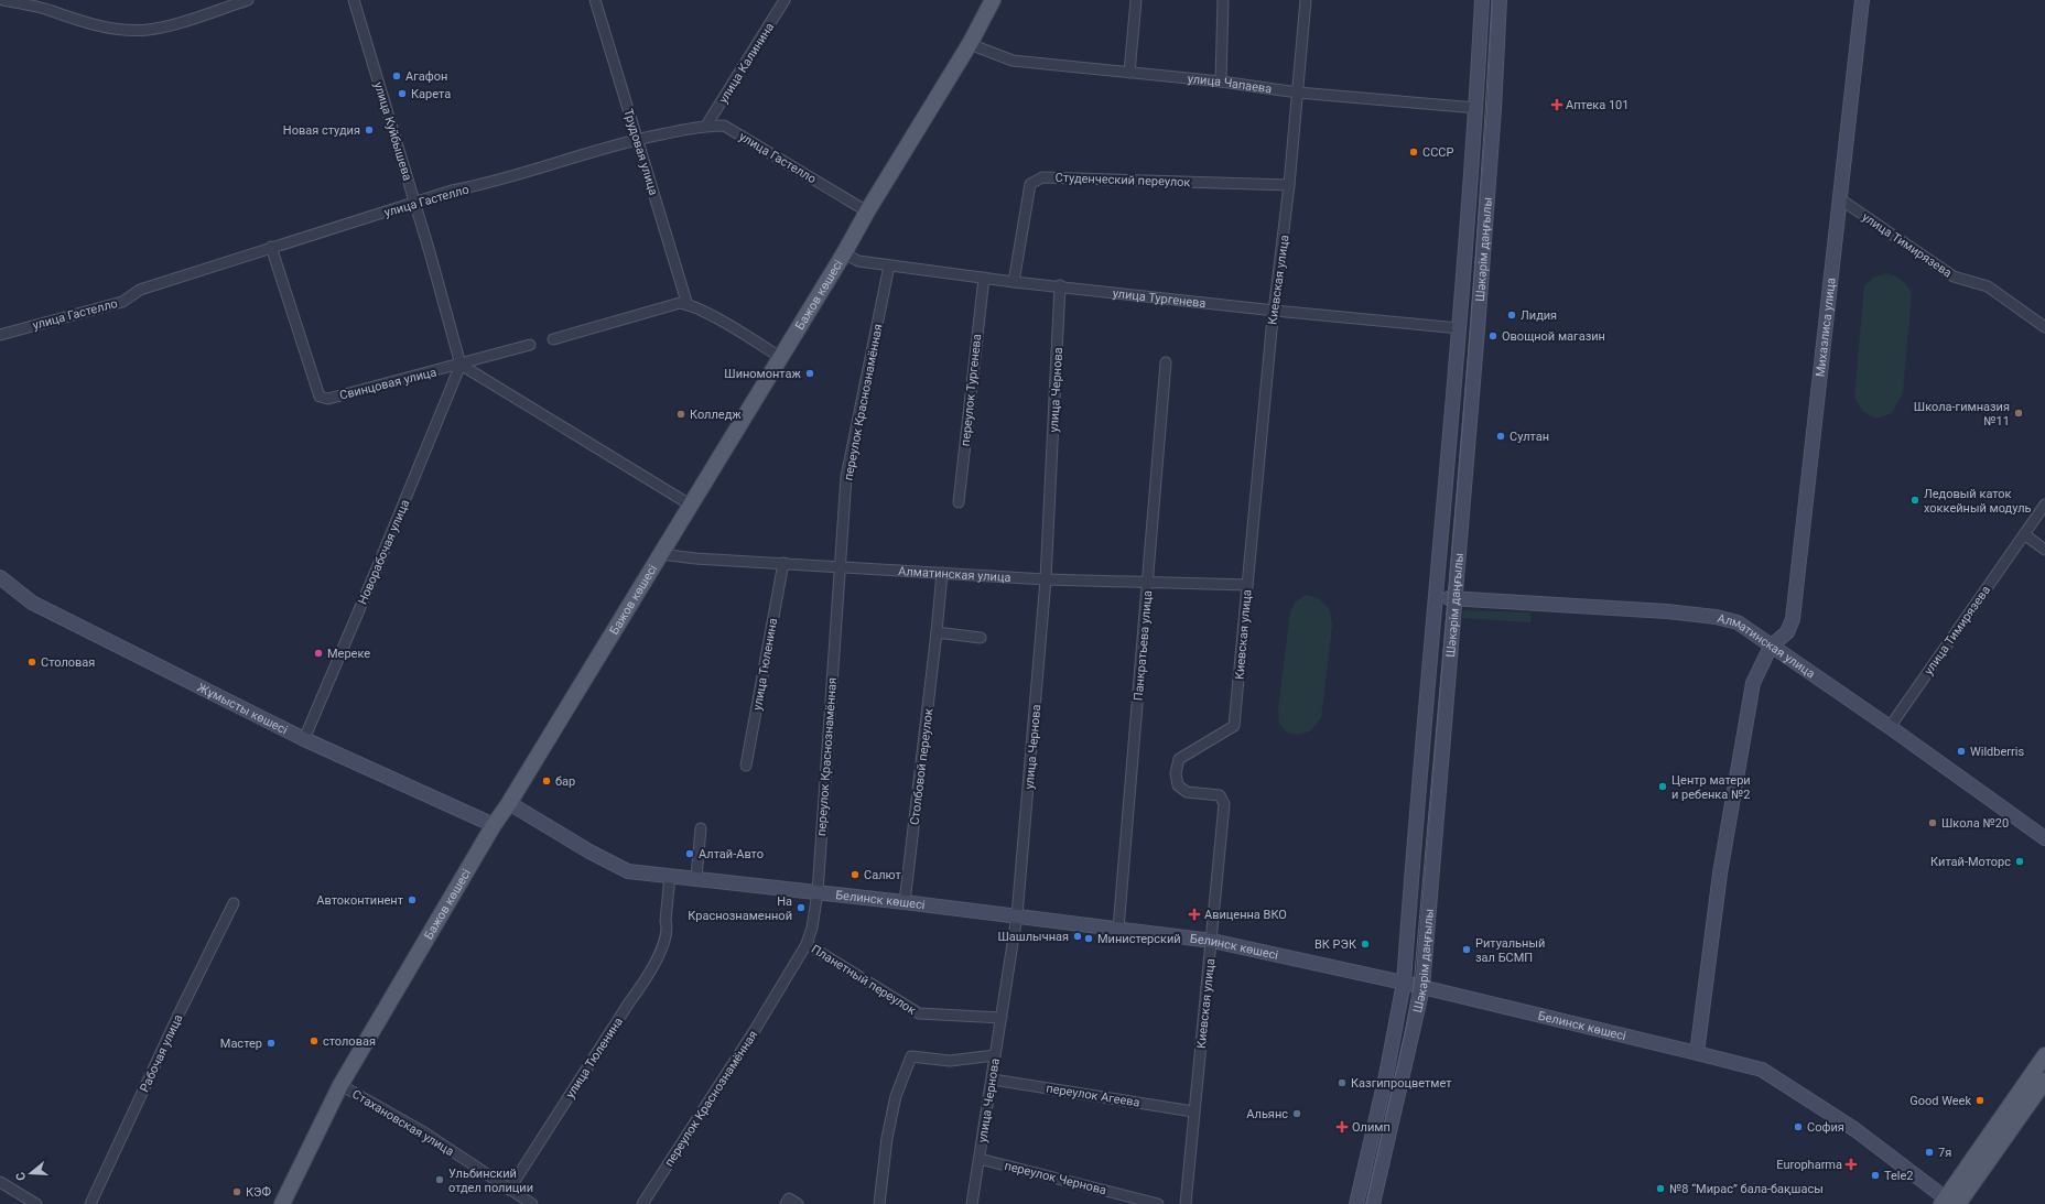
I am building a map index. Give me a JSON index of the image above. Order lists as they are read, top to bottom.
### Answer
{
  "streets": {
    "main road": [
      "улица Чапаева",
      "Шәкәрім даңғылы",
      "Бажов көшесі",
      "улица Тургенева",
      "Михаэлиса улица",
      "Алматинская улица",
      "Жұмысты көшесі",
      "Белинск көшесі"
    ],
    "street": [
      "улица Калинина",
      "улица Куйбышева",
      "Трудовая улица",
      "улица Гастелло",
      "Студенческий переулок",
      "улица Тимирязева",
      "Киевская улица",
      "Свинцовая улица",
      "переулок Тургенева",
      "улица Чернова",
      "переулок Краснознамённая",
      "Новорабочая улица",
      "Панкратьева улица",
      "улица Тюленина",
      "Столбовой переулок",
      "Планетный переулок",
      "Рабочая улица",
      "переулок Агеева",
      "Стахановская улица",
      "переулок Чернова"
    ]
  },
  "crossings": [
    ["улица Калинина", "улица Гастелло"],
    ["улица Чапаева", "Шәкәрім даңғылы"],
    ["улица Чапаева", "Киевская улица"],
    ["улица Чапаева", "Бажов көшесі"],
    ["улица Куйбышева", "улица Гастелло"],
    ["улица Куйбышева", "Свинцовая улица"],
    ["улица Куйбышева", "Новорабочая улица"],
    ["Трудовая улица", "улица Гастелло"],
    ["улица Гастелло", "Бажов көшесі"],
    ["улица Гастелло", "Свинцовая улица"],
    ["Студенческий переулок", "Киевская улица"],
    ["Студенческий переулок", "улица Тургенева"],
    ["улица Тимирязева", "Михаэлиса улица"],
    ["улица Тимирязева", "Алматинская улица"],
    ["Шәкәрім даңғылы", "улица Тургенева"],
    ["Шәкәрім даңғылы", "Алматинская улица"],
    ["Шәкәрім даңғылы", "Белинск көшесі"],
    ["Киевская улица", "улица Тургенева"],
    ["Киевская улица", "Алматинская улица"],
    ["Киевская улица", "Белинск көшесі"],
    ["Киевская улица", "переулок Агеева"],
    ["Бажов көшесі", "улица Тургенева"],
    ["Бажов көшесі", "Алматинская улица"],
    ["Бажов көшесі", "Жұмысты көшесі"],
    ["Бажов көшесі", "Белинск көшесі"],
    ["Бажов көшесі", "Стахановская улица"],
    ["улица Тургенева", "переулок Тургенева"],
    ["улица Тургенева", "улица Чернова"],
    ["улица Тургенева", "переулок Краснознамённая"],
    ["Михаэлиса улица", "Алматинская улица"],
    ["Свинцовая улица", "Новорабочая улица"],
    ["улица Чернова", "Алматинская улица"],
    ["улица Чернова", "Белинск көшесі"],
    ["улица Чернова", "Планетный переулок"],
    ["улица Чернова", "переулок Агеева"],
    ["улица Чернова", "переулок Чернова"],
    ["переулок Краснознамённая", "Алматинская улица"],
    ["переулок Краснознамённая", "Белинск көшесі"],
    ["переулок Краснознамённая", "Планетный переулок"],
    ["Новорабочая улица", "Жұмысты көшесі"],
    ["Алматинская улица", "Панкратьева улица"],
    ["Алматинская улица", "улица Тюленина"],
    ["Алматинская улица", "Столбовой переулок"],
    ["Панкратьева улица", "Белинск көшесі"],
    ["улица Тюленина", "Белинск көшесі"],
    ["улица Тюленина", "Стахановская улица"],
    ["Столбовой переулок", "Белинск көшесі"]
  ],
  "places": {
    "other": [
      "Агафон",
      "Карета",
      "Новая студия",
      "СССР",
      "Лидия",
      "Овощной магазин",
      "Шиномонтаж",
      "Школа-гимназия №11",
      "Колледж",
      "Султан",
      "Ледовый каток хоккейный модуль",
      "Мереке",
      "Столовая",
      "Wildberris",
      "бар",
      "Центр матери и ребенка №2",
      "Школа №20",
      "Алтай-Авто",
      "Китай-Моторс",
      "Салют",
      "Автоконтинент",
      "На Краснознаменной",
      "Шашлычная",
      "Министерский",
      "ВК РЭК",
      "Ритуальный зал БСМП",
      "столовая",
      "Мастер",
      "Казгипроцветмет",
      "Good Week",
      "Альянс",
      "София",
      "7я",
      "Tele2",
      "Ульбинский отдел полиции",
      "№8 “Мирас” бала-бақшасы",
      "КЭФ"
    ],
    "health": [
      "Аптека 101",
      "Авиценна ВКО",
      "Олимп",
      "Europharma"
    ]
  },
  "north": "left"
}
